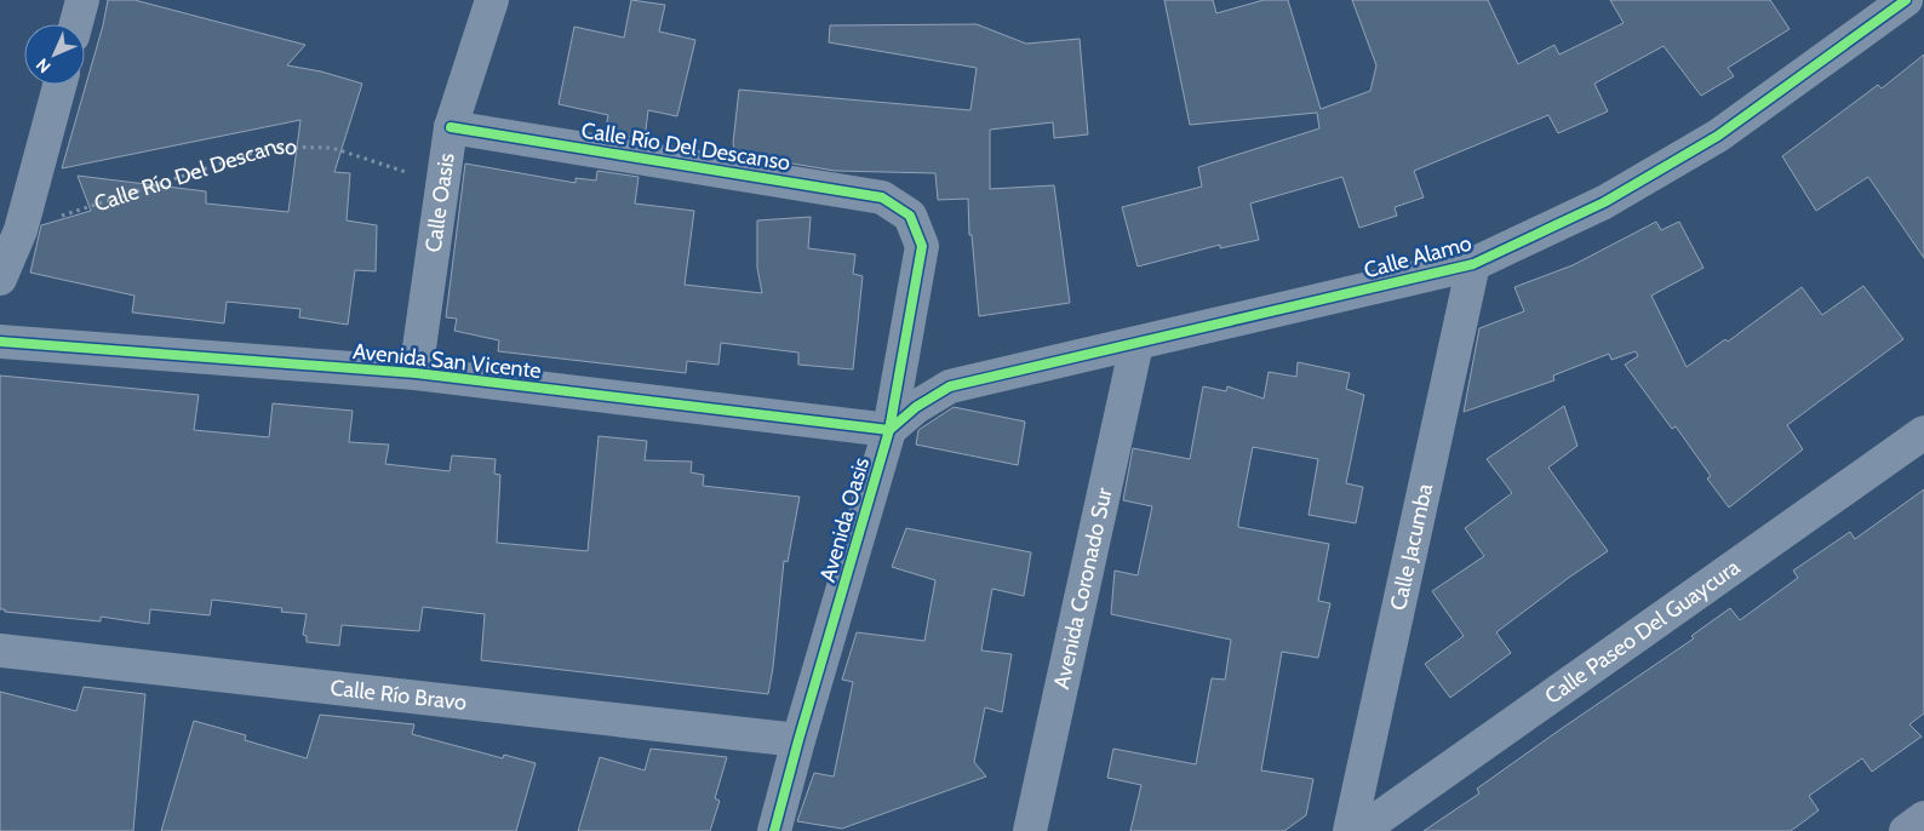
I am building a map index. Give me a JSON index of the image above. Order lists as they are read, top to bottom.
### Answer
{
  "streets": {
    "street": [
      "Calle Río Del Descanso",
      "Calle Oasis",
      "Calle Alamo",
      "Avenida San Vicente",
      "Avenida Oasis",
      "Calle Jacumba",
      "Avenida Coronado Sur",
      "Calle Paseo Del Guaycura",
      "Calle Río Bravo"
    ]
  },
  "crossings": [
    ["Calle Río Del Descanso", "Calle Oasis"],
    ["Calle Río Del Descanso", "Avenida Oasis"],
    ["Calle Oasis", "Avenida San Vicente"],
    ["Calle Alamo", "Avenida San Vicente"],
    ["Calle Alamo", "Avenida Oasis"],
    ["Calle Alamo", "Calle Jacumba"],
    ["Calle Alamo", "Avenida Coronado Sur"],
    ["Avenida San Vicente", "Avenida Oasis"],
    ["Avenida Oasis", "Calle Río Bravo"]
  ],
  "north": "bottom left"
}
